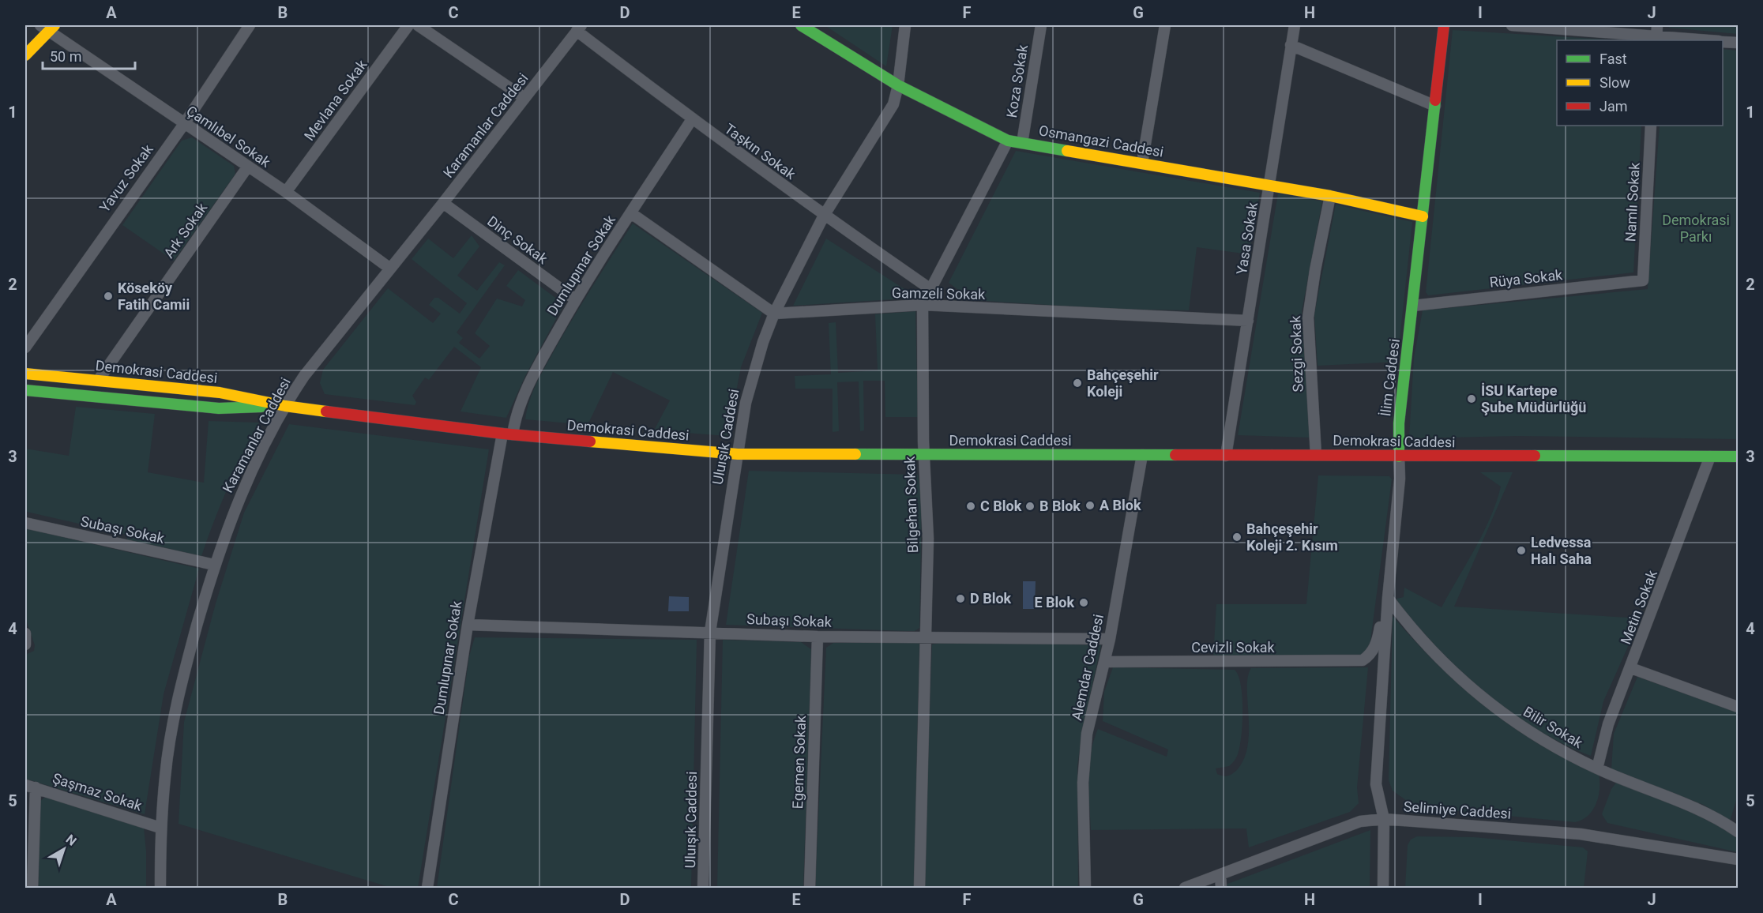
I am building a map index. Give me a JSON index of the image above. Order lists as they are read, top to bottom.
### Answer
{
  "streets": {
    "main road": ["Osmangazi Caddesi", "Demokrasi Caddesi", "İlim Caddesi"],
    "street": [
      "Koza Sokak",
      "Mevlana Sokak",
      "Karamanlar Caddesi",
      "Çamlıbel Sokak",
      "Taşkın Sokak",
      "Yavuz Sokak",
      "Namlı Sokak",
      "Ark Sokak",
      "Yasa Sokak",
      "Dinç Sokak",
      "Dumlupınar Sokak",
      "Rüya Sokak",
      "Gamzeli Sokak",
      "Sezgi Sokak",
      "Uluışık Caddesi",
      "Bilgehan Sokak",
      "Subaşı Sokak",
      "Metin Sokak",
      "Cevizli Sokak",
      "Alemdar Caddesi",
      "Bilir Sokak",
      "Egemen Sokak",
      "Şaşmaz Sokak",
      "Selimiye Caddesi"
    ]
  },
  "crossings": [
    ["Koza Sokak", "Osmangazi Caddesi"],
    ["Mevlana Sokak", "Çamlıbel Sokak"],
    ["Karamanlar Caddesi", "Çamlıbel Sokak"],
    ["Karamanlar Caddesi", "Taşkın Sokak"],
    ["Karamanlar Caddesi", "Dinç Sokak"],
    ["Karamanlar Caddesi", "Demokrasi Caddesi"],
    ["Karamanlar Caddesi", "Subaşı Sokak"],
    ["Karamanlar Caddesi", "Şaşmaz Sokak"],
    ["Çamlıbel Sokak", "Yavuz Sokak"],
    ["Çamlıbel Sokak", "Ark Sokak"],
    ["Osmangazi Caddesi", "Yasa Sokak"],
    ["Osmangazi Caddesi", "Sezgi Sokak"],
    ["Osmangazi Caddesi", "İlim Caddesi"],
    ["Osmangazi Caddesi", "Uluışık Caddesi"],
    ["Osmangazi Caddesi", "Bilgehan Sokak"],
    ["Taşkın Sokak", "Dumlupınar Sokak"],
    ["Taşkın Sokak", "Uluışık Caddesi"],
    ["Taşkın Sokak", "Bilgehan Sokak"],
    ["Namlı Sokak", "Rüya Sokak"],
    ["Ark Sokak", "Demokrasi Caddesi"],
    ["Yasa Sokak", "Gamzeli Sokak"],
    ["Yasa Sokak", "Demokrasi Caddesi"],
    ["Dinç Sokak", "Dumlupınar Sokak"],
    ["Dumlupınar Sokak", "Demokrasi Caddesi"],
    ["Dumlupınar Sokak", "Subaşı Sokak"],
    ["Rüya Sokak", "İlim Caddesi"],
    ["Gamzeli Sokak", "Uluışık Caddesi"],
    ["Gamzeli Sokak", "Bilgehan Sokak"],
    ["Sezgi Sokak", "Demokrasi Caddesi"],
    ["Demokrasi Caddesi", "İlim Caddesi"],
    ["Demokrasi Caddesi", "Uluışık Caddesi"],
    ["Demokrasi Caddesi", "Bilgehan Sokak"],
    ["Demokrasi Caddesi", "Metin Sokak"],
    ["Demokrasi Caddesi", "Alemdar Caddesi"],
    ["İlim Caddesi", "Cevizli Sokak"],
    ["İlim Caddesi", "Bilir Sokak"],
    ["İlim Caddesi", "Selimiye Caddesi"],
    ["Uluışık Caddesi", "Subaşı Sokak"],
    ["Bilgehan Sokak", "Subaşı Sokak"],
    ["Subaşı Sokak", "Alemdar Caddesi"],
    ["Subaşı Sokak", "Egemen Sokak"],
    ["Metin Sokak", "Bilir Sokak"],
    ["Cevizli Sokak", "Alemdar Caddesi"],
    ["Cevizli Sokak", "Bilir Sokak"]
  ],
  "parks": ["Demokrasi Parkı"],
  "places": [
    "Köseköy Fatih Camii",
    "Bahçeşehir Koleji",
    "İSU Kartepe Şube Müdürlüğü",
    "A Blok",
    "C Blok",
    "B Blok",
    "Bahçeşehir Koleji 2. Kısım",
    "Ledvessa Halı Saha",
    "D Blok",
    "E Blok"
  ],
  "legend": ["Fast", "Slow", "Jam"],
  "scale_bar": "50 m",
  "north": "top right",
  "grid": {
    "columns": [
      "A",
      "B",
      "C",
      "D",
      "E",
      "F",
      "G",
      "H",
      "I",
      "J"
    ],
    "rows": [
      "1",
      "2",
      "3",
      "4",
      "5"
    ]
  }
}
